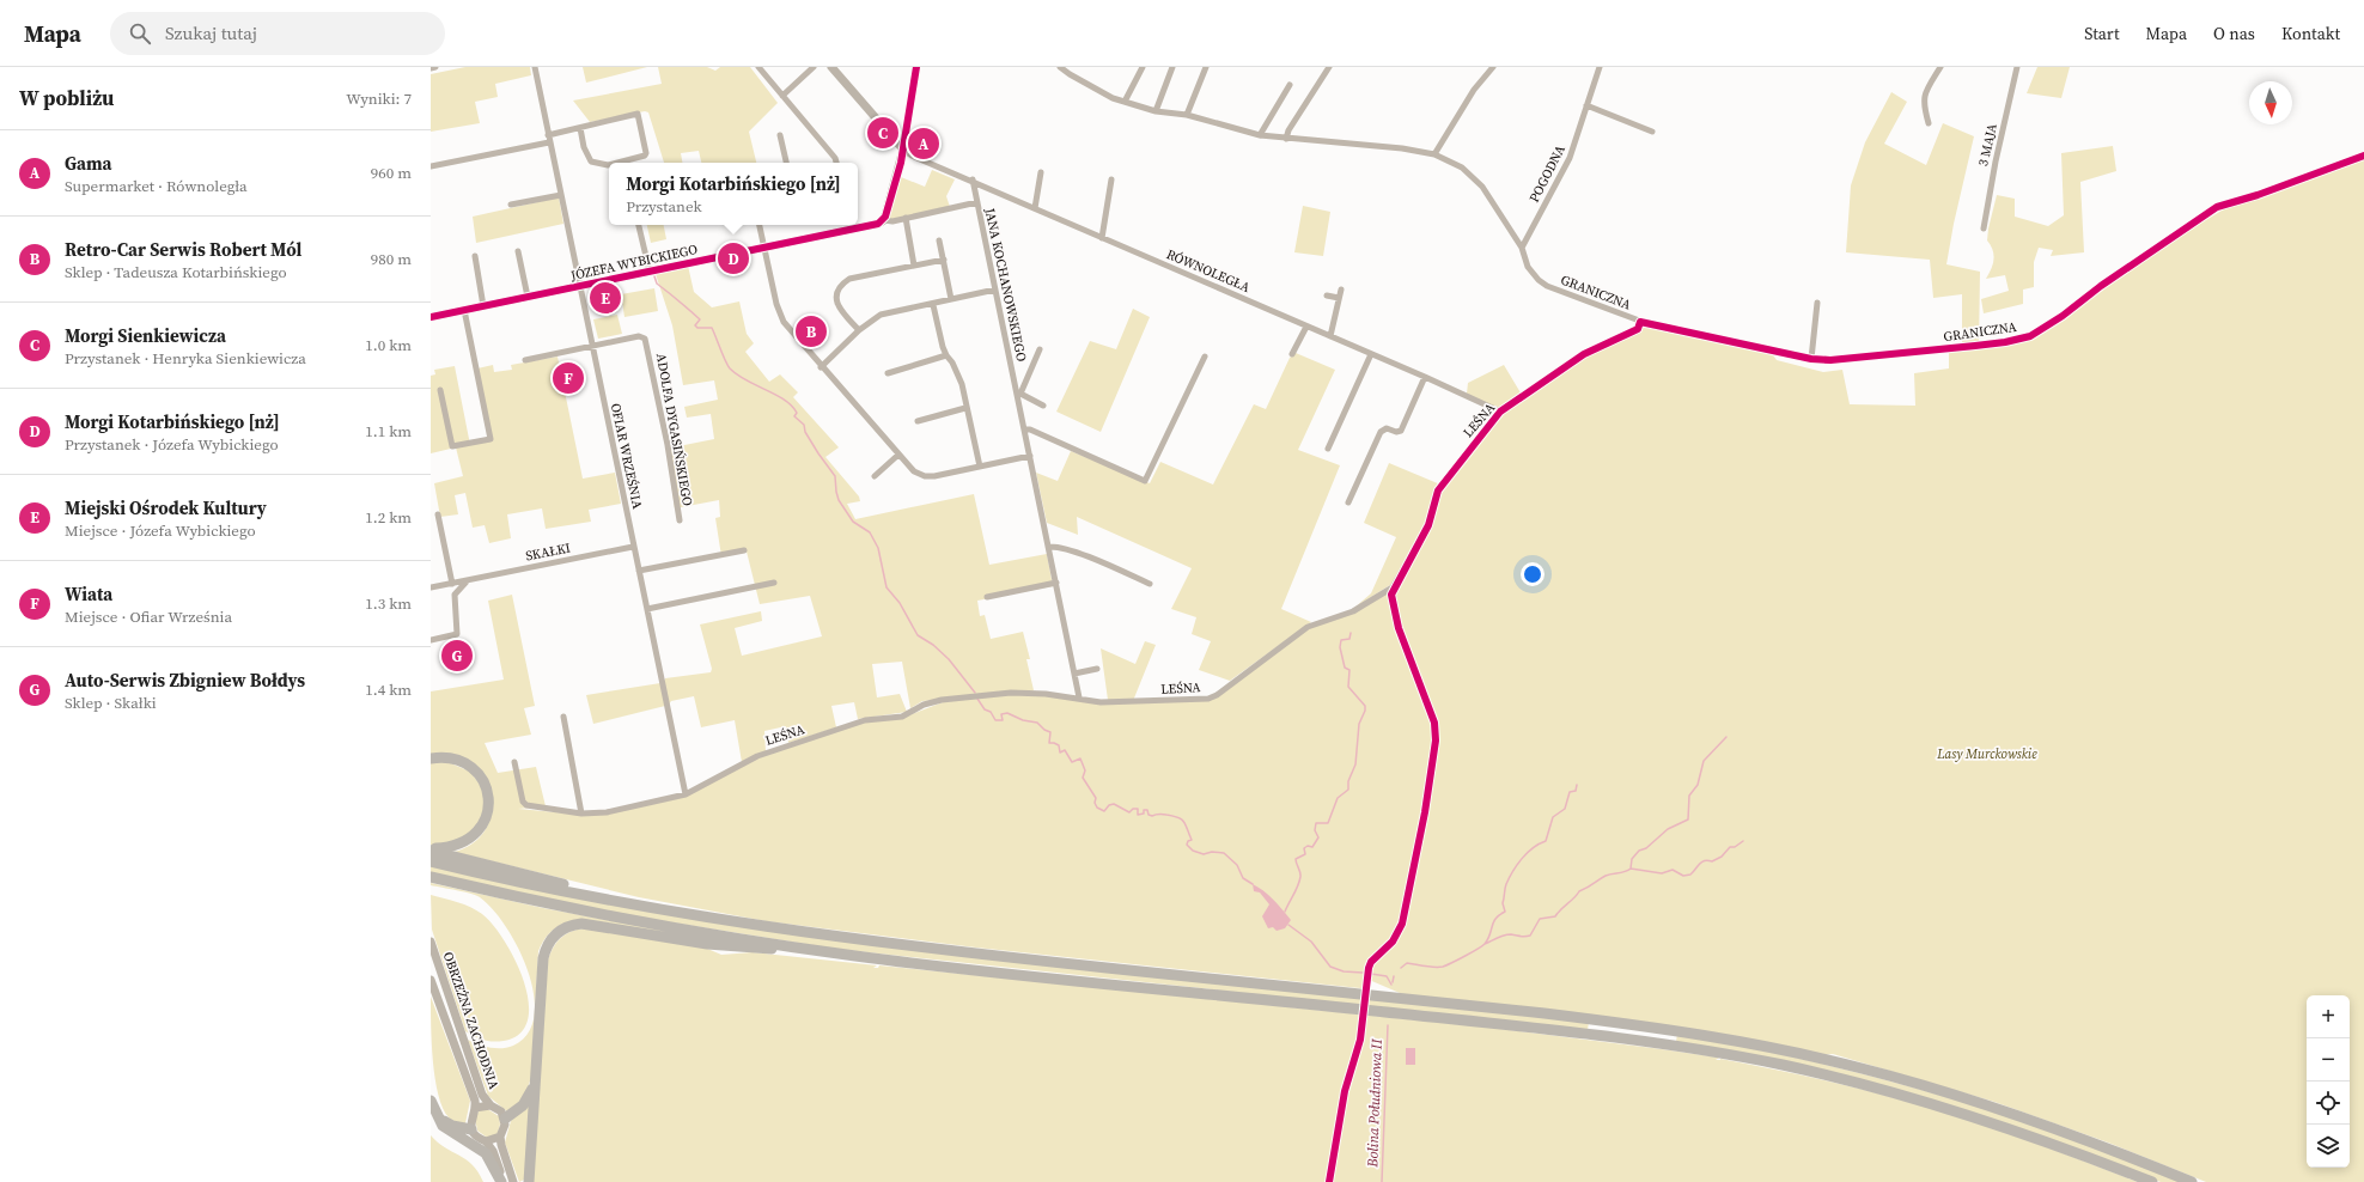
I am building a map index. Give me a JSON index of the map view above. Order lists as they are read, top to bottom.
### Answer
{
  "streets": {
    "street": [
      "3 MAJA",
      "POGODNA",
      "JÓZEFA WYBICKIEGO",
      "RÓWNOLEGŁA",
      "JANA KOCHANOWSKIEGO",
      "GRANICZNA",
      "LEŚNA",
      "ADOLFA DYGASIŃSKIEGO",
      "OFIAR WRZEŚNIA",
      "SKAŁKI",
      "OBRZEŻNA ZACHODNIA"
    ]
  },
  "crossings": [
    ["POGODNA", "GRANICZNA"],
    ["JÓZEFA WYBICKIEGO", "JANA KOCHANOWSKIEGO"],
    ["JÓZEFA WYBICKIEGO", "OFIAR WRZEŚNIA"],
    ["RÓWNOLEGŁA", "JANA KOCHANOWSKIEGO"],
    ["RÓWNOLEGŁA", "LEŚNA"],
    ["JANA KOCHANOWSKIEGO", "LEŚNA"],
    ["GRANICZNA", "LEŚNA"],
    ["LEŚNA", "OFIAR WRZEŚNIA"],
    ["ADOLFA DYGASIŃSKIEGO", "OFIAR WRZEŚNIA"],
    ["OFIAR WRZEŚNIA", "SKAŁKI"]
  ],
  "water": ["Bolina Południowa II"],
  "parks": ["Lasy Murckowskie"],
  "north": "bottom",
  "page": {
    "header": "Mapa",
    "search": "Szukaj tutaj",
    "nav": [
      "Start",
      "Mapa",
      "O nas",
      "Kontakt"
    ],
    "heading": ["W pobliżu", "Wyniki: 7"],
    "pins": [
      "C",
      "A",
      "D",
      "E",
      "B",
      "F",
      "G"
    ],
    "list": [
      {
        "mark": "A",
        "name": "Gama",
        "note": "Supermarket · Równoległa",
        "value": "960 m"
      },
      {
        "mark": "B",
        "name": "Retro-Car Serwis Robert Mól",
        "note": "Sklep · Tadeusza Kotarbińskiego",
        "value": "980 m"
      },
      {
        "mark": "C",
        "name": "Morgi Sienkiewicza",
        "note": "Przystanek · Henryka Sienkiewicza",
        "value": "1.0 km"
      },
      {
        "mark": "D",
        "name": "Morgi Kotarbińskiego [nż]",
        "note": "Przystanek · Józefa Wybickiego",
        "value": "1.1 km"
      },
      {
        "mark": "E",
        "name": "Miejski Ośrodek Kultury",
        "note": "Miejsce · Józefa Wybickiego",
        "value": "1.2 km"
      },
      {
        "mark": "F",
        "name": "Wiata",
        "note": "Miejsce · Ofiar Września",
        "value": "1.3 km"
      },
      {
        "mark": "G",
        "name": "Auto-Serwis Zbigniew Bołdys",
        "note": "Sklep · Skałki",
        "value": "1.4 km"
      }
    ],
    "popup": ["Morgi Kotarbińskiego [nż]", "Przystanek"],
    "map_buttons": ["+", "−"]
  }
}
